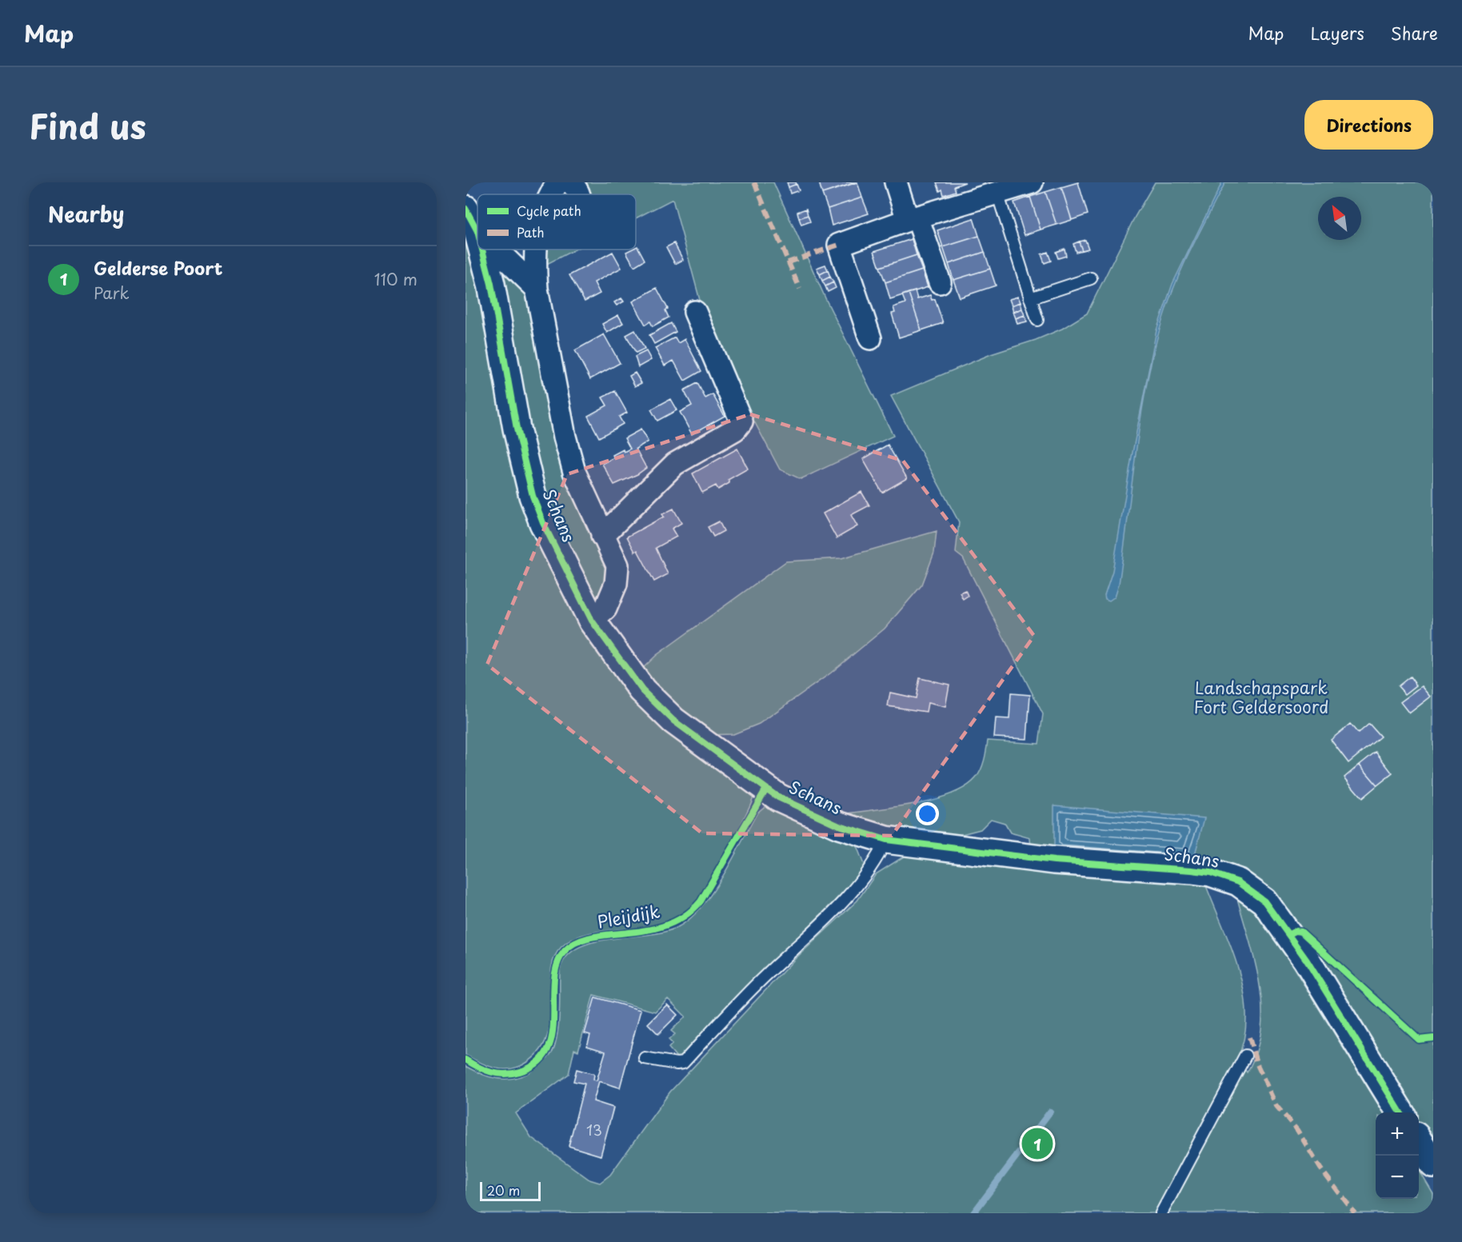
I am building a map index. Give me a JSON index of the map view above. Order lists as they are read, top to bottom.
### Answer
{
  "streets": {
    "street": ["Schans"],
    "cycle path": ["Pleijdijk"]
  },
  "parks": ["Landschapspark Fort Geldersoord"],
  "house_numbers": ["13"],
  "legend": ["Cycle path", "Path"],
  "scale_bar": "20 m",
  "north": "top left",
  "page": {
    "header": "Map",
    "nav": ["Map", "Layers", "Share"],
    "title": "Find us",
    "buttons": "Directions",
    "heading": "Nearby",
    "list": [
      {
        "mark": "1",
        "name": "Gelderse Poort",
        "note": "Park",
        "value": "110 m"
      }
    ],
    "map_buttons": ["+", "−"],
    "pins": "1",
    "scale": "20 m"
  }
}
